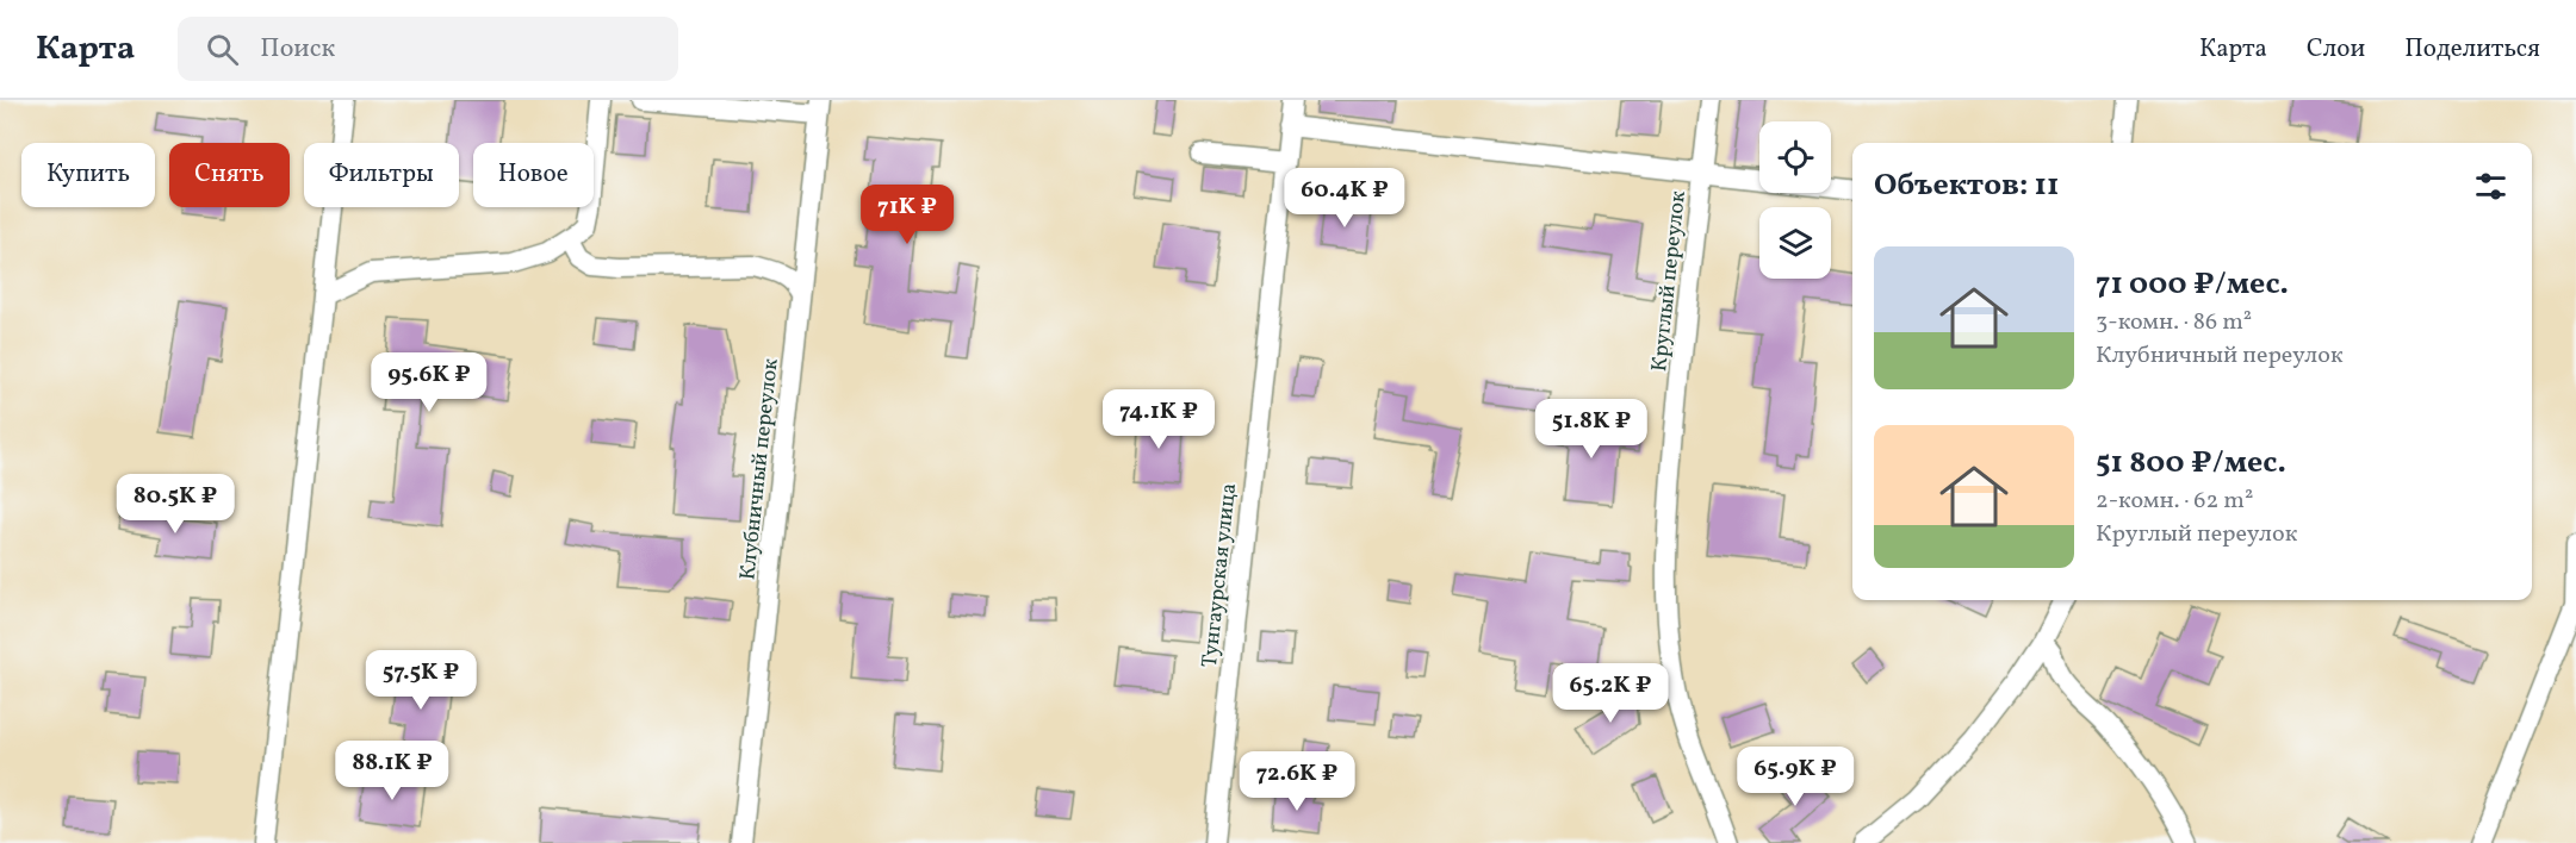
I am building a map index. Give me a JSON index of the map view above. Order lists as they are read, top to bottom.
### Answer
{
  "streets": {
    "street": ["Круглый переулок", "Клубничный переулок", "Тунгаурская улица"]
  },
  "page": {
    "header": "Карта",
    "search": "Поиск",
    "nav": ["Карта", "Слои", "Поделиться"],
    "chip": [
      "Купить",
      "Снять",
      "Фильтры",
      "Новое"
    ],
    "heading": "Объектов: 11",
    "price": [
      "60.4K ₽",
      "71K ₽",
      "95.6K ₽",
      "74.1K ₽",
      "51.8K ₽",
      "80.5K ₽",
      "57.5K ₽",
      "65.2K ₽",
      "88.1K ₽",
      "65.9K ₽",
      "72.6K ₽"
    ],
    "list": [
      {
        "name": "71 000 ₽/мес.",
        "note": "3-комн. · 86 m² · Клубничный переулок"
      },
      {
        "name": "51 800 ₽/мес.",
        "note": "2-комн. · 62 m² · Круглый переулок"
      }
    ]
  }
}
